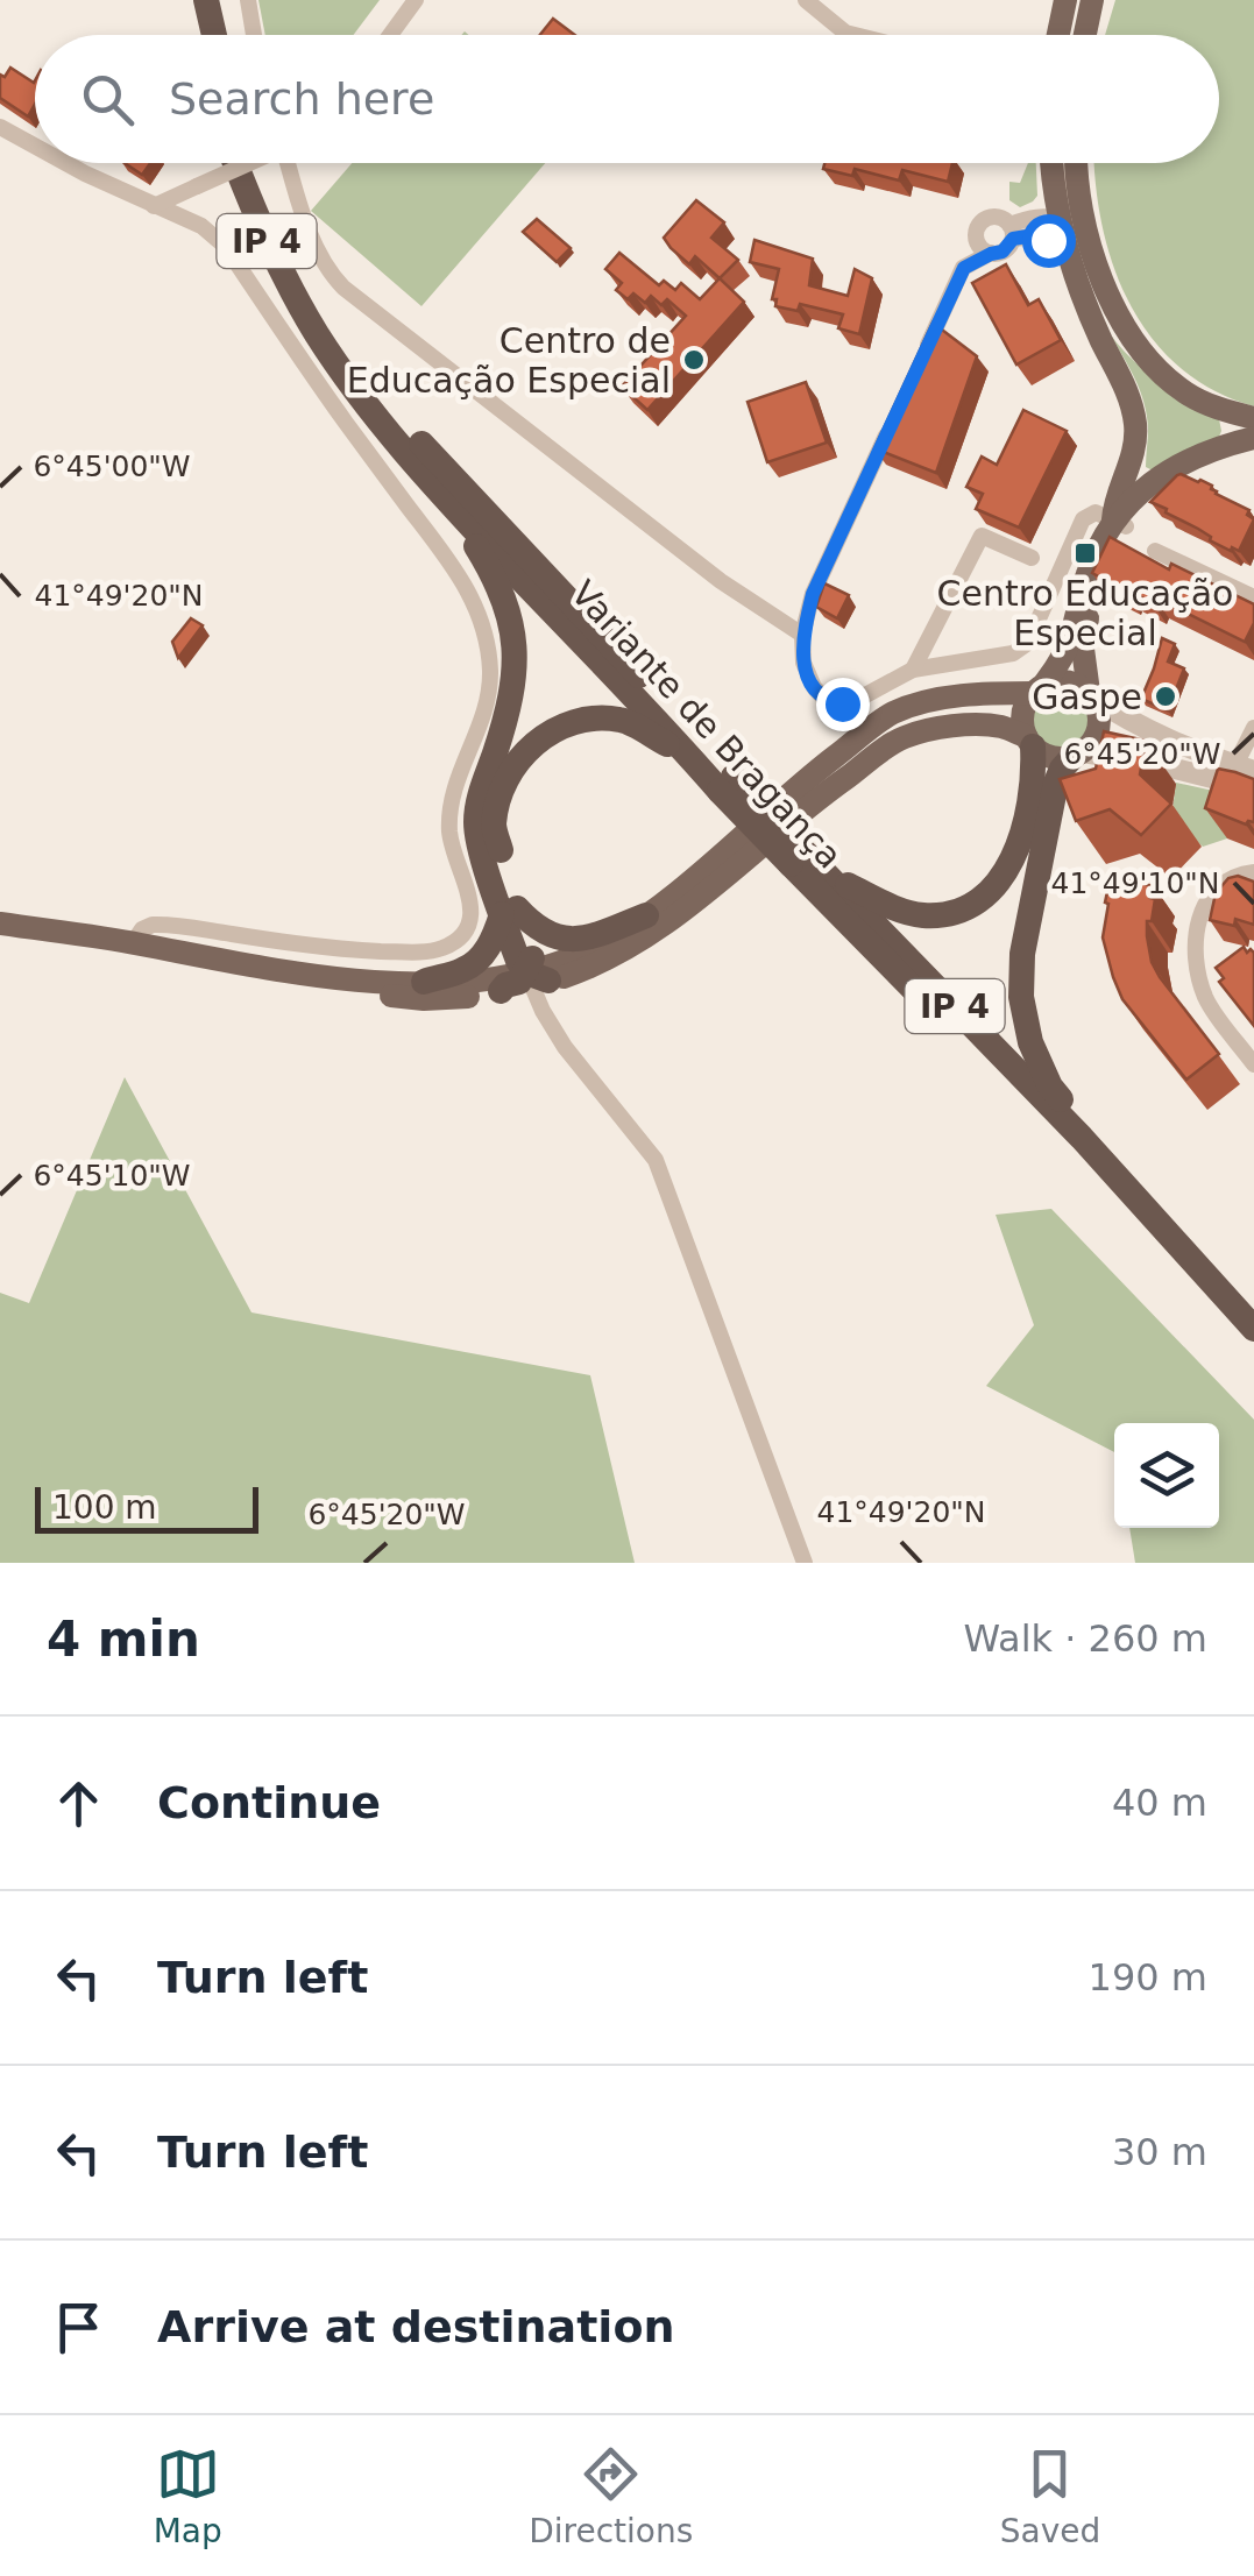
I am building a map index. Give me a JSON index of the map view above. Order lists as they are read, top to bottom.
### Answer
{
  "streets": {
    "highway": ["IP 4", "Variante de Bragança"]
  },
  "crossings": [
    ["IP 4", "Variante de Bragança"]
  ],
  "places": {
    "other": ["Centro de Educação Especial", "Gaspe"],
    "transit": ["Centro Educação Especial"]
  },
  "scale_bar": "100 m",
  "page": {
    "search": "Search here",
    "scale": "100 m",
    "heading": ["4 min", "Walk · 260 m"],
    "list": [
      ["Continue", "40 m"],
      ["Turn left", "190 m"],
      ["Turn left", "30 m"],
      "Arrive at destination"
    ],
    "nav": ["Map", "Directions", "Saved"]
  },
  "coordinates": [
    "6°45'00\"W",
    "41°49'20\"N",
    "6°45'20\"W",
    "41°49'10\"N",
    "6°45'10\"W"
  ]
}
